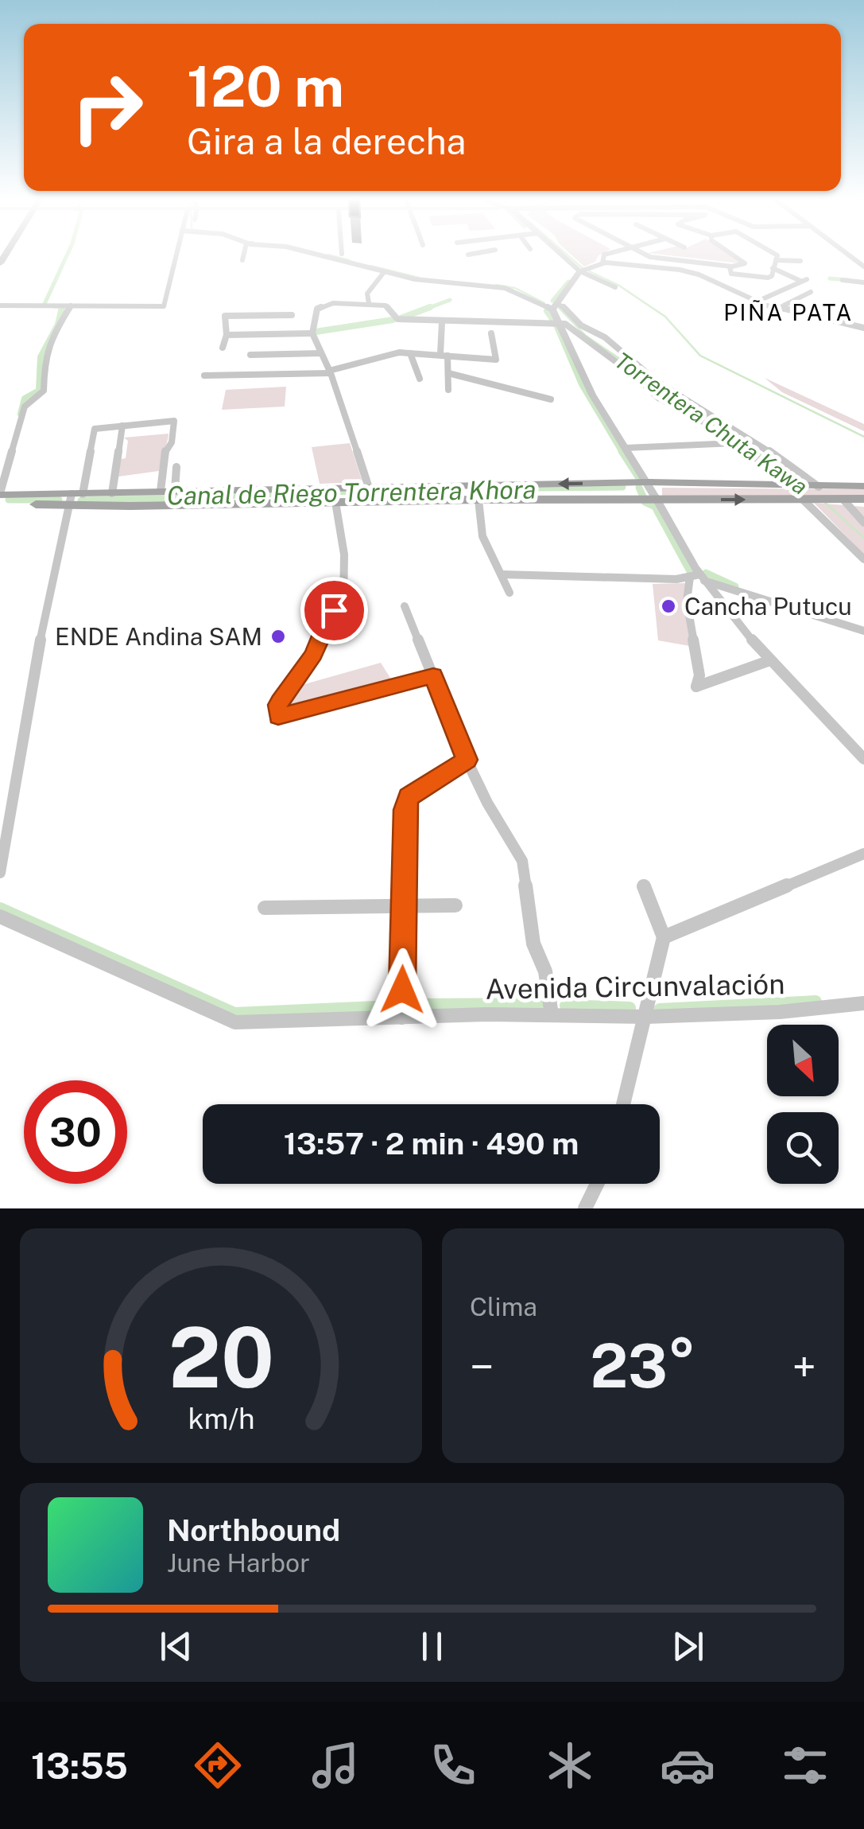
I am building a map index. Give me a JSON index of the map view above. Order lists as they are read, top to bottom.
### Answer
{
  "streets": {
    "street": ["Avenida Circunvalación"]
  },
  "districts": ["PIÑA PATA"],
  "water": ["Torrentera Chuta Kawa", "Canal de Riego Torrentera Khora"],
  "places": ["Cancha Putucu", "ENDE Andina SAM"],
  "north": "bottom right",
  "page": {
    "turn": ["120 m", "Gira a la derecha"],
    "limit": "30",
    "trip": "13:57 · 2 min · 490 m",
    "tile": "Clima",
    "heat": ["−", "23°", "+"],
    "song": ["Northbound", "June Harbor"],
    "tabs": "13:55",
    "gauge": ["20", "km/h"]
  }
}
